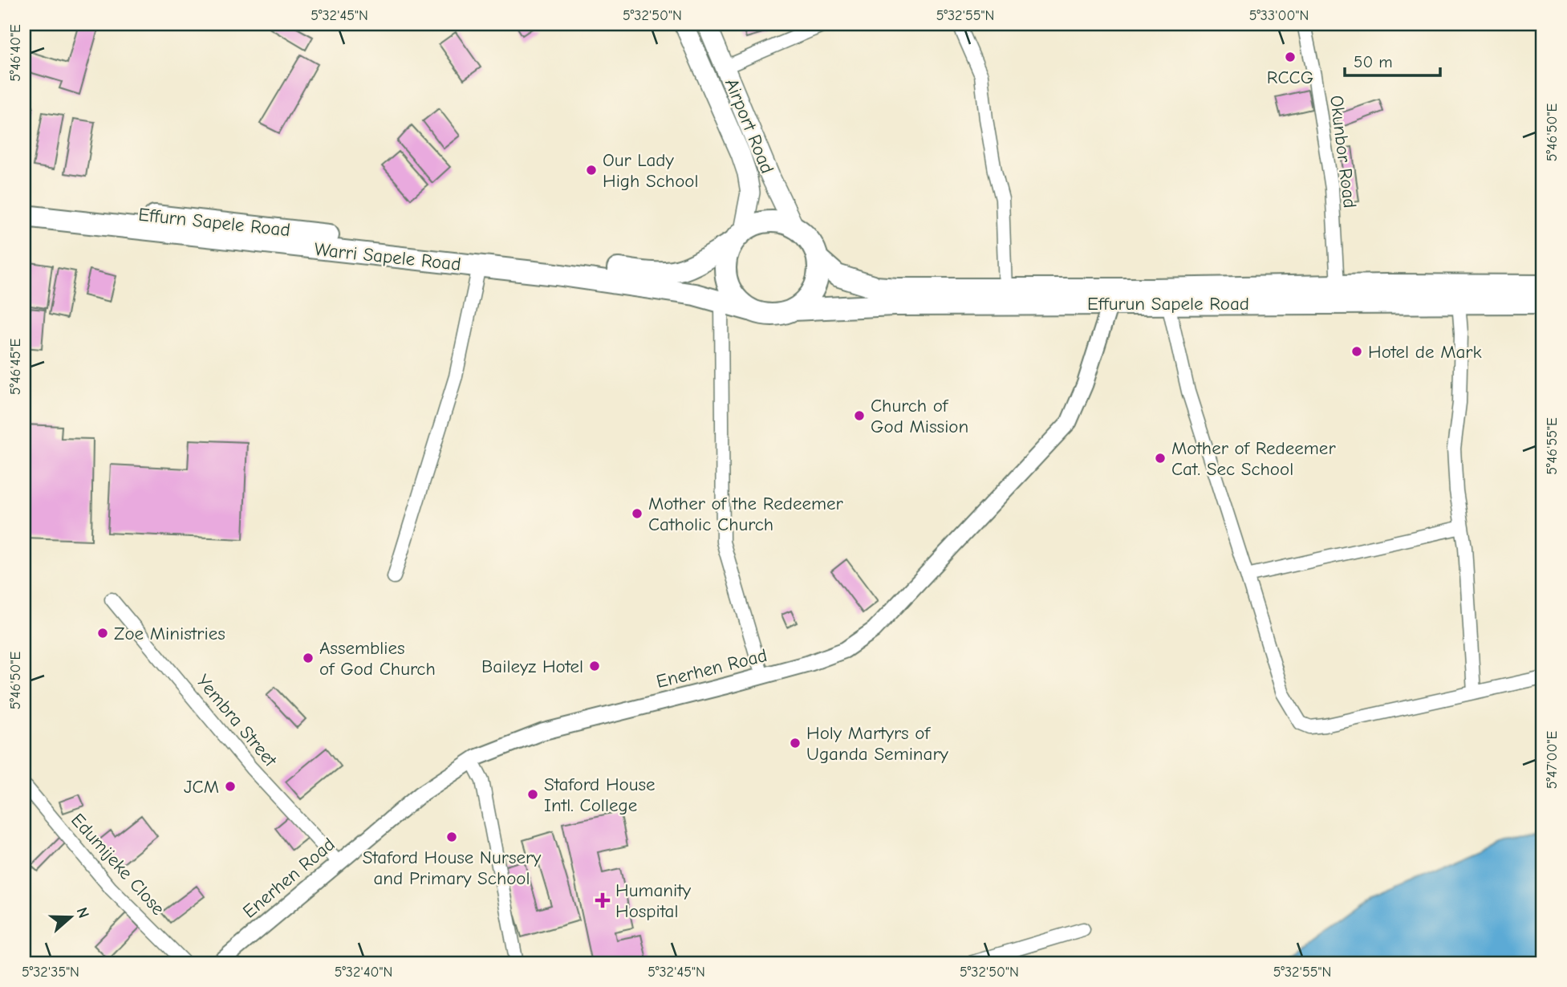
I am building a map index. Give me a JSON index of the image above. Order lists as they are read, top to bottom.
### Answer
{
  "streets": {
    "highway": ["Effurn Sapele Road", "Warri Sapele Road", "Effurun Sapele Road"],
    "main road": ["Airport Road"],
    "street": [
      "Okunbor Road",
      "Enerhen Road",
      "Yembra Street",
      "Edumijeke Close"
    ]
  },
  "crossings": [
    ["Airport Road", "Effurn Sapele Road"],
    ["Airport Road", "Warri Sapele Road"],
    ["Airport Road", "Effurun Sapele Road"],
    ["Okunbor Road", "Effurun Sapele Road"],
    ["Effurn Sapele Road", "Warri Sapele Road"],
    ["Effurn Sapele Road", "Effurun Sapele Road"],
    ["Warri Sapele Road", "Effurun Sapele Road"],
    ["Effurun Sapele Road", "Enerhen Road"],
    ["Enerhen Road", "Yembra Street"]
  ],
  "places": {
    "other": [
      "RCCG",
      "Our Lady High School",
      "Hotel de Mark",
      "Church of God Mission",
      "Mother of Redeemer Cat. Sec School",
      "Mother of the Redeemer Catholic Church",
      "Zoe Ministries",
      "Assemblies of God Church",
      "Baileyz Hotel",
      "Holy Martyrs of Uganda Seminary",
      "JCM",
      "Staford House Intl. College",
      "Staford House Nursery and Primary School"
    ],
    "health": ["Humanity Hospital"]
  },
  "scale_bar": "50 m",
  "north": "right",
  "coordinates": [
    "5°32'45\"N",
    "5°32'50\"N",
    "5°32'55\"N",
    "5°33'00\"N",
    "5°46'40\"E",
    "5°46'50\"E",
    "5°46'45\"E",
    "5°46'55\"E",
    "5°47'00\"E",
    "5°32'35\"N",
    "5°32'40\"N"
  ]
}
